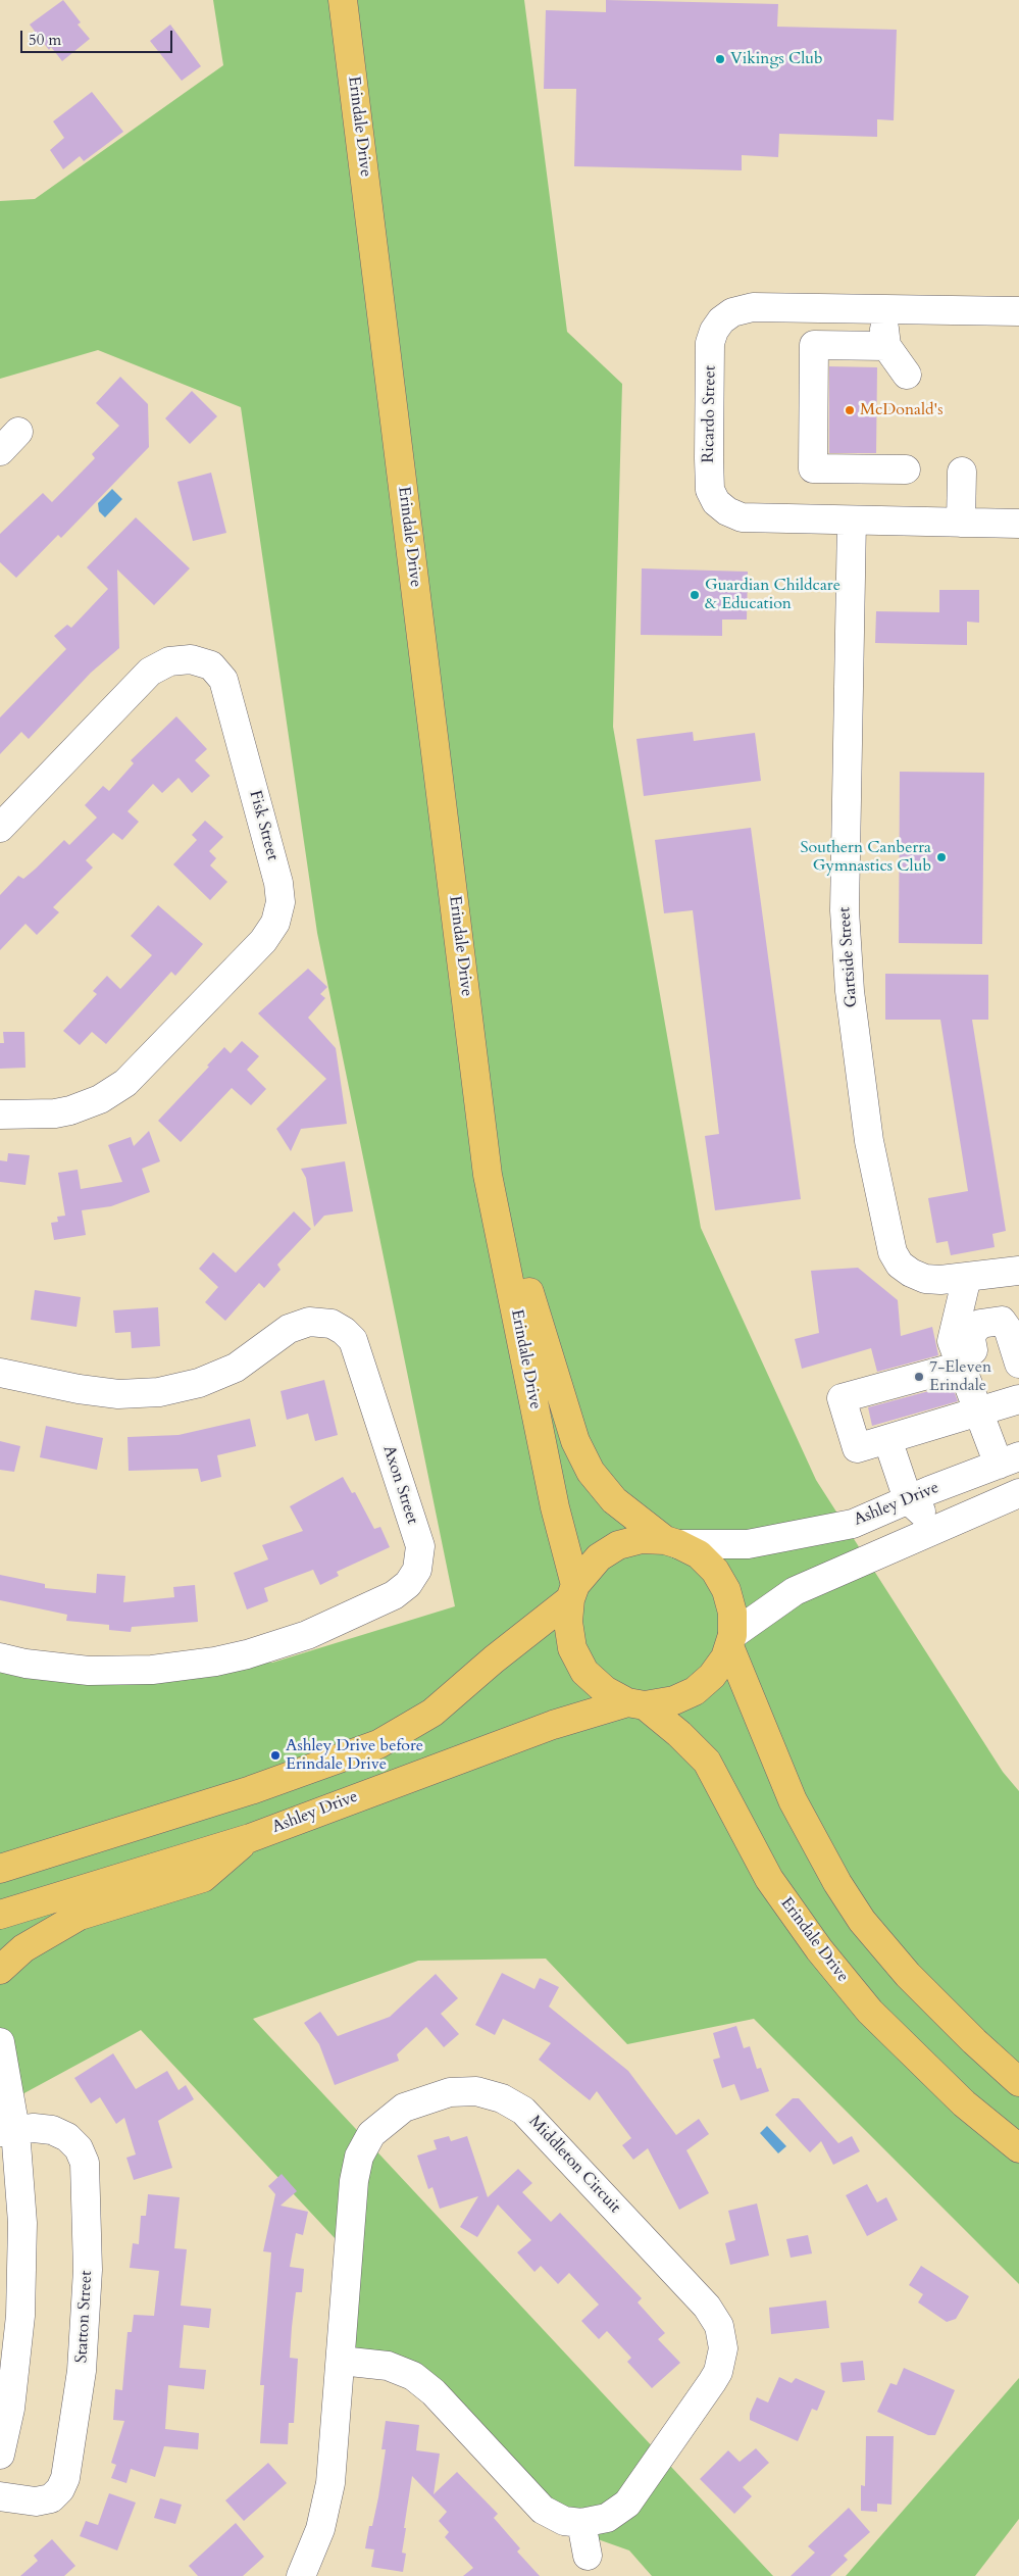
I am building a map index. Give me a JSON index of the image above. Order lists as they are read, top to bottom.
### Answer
{
  "streets": {
    "main road": ["Erindale Drive", "Ashley Drive"],
    "street": [
      "Ricardo Street",
      "Fisk Street",
      "Gartside Street",
      "Axon Street",
      "Middleton Circuit",
      "Statton Street"
    ]
  },
  "crossings": [
    ["Erindale Drive", "Ashley Drive"],
    ["Ricardo Street", "Gartside Street"]
  ],
  "places": [
    "Vikings Club",
    "McDonald's",
    "Guardian Childcare & Education",
    "Southern Canberra Gymnastics Club",
    "7-Eleven Erindale",
    "Ashley Drive before Erindale Drive"
  ],
  "scale_bar": "50 m"
}
